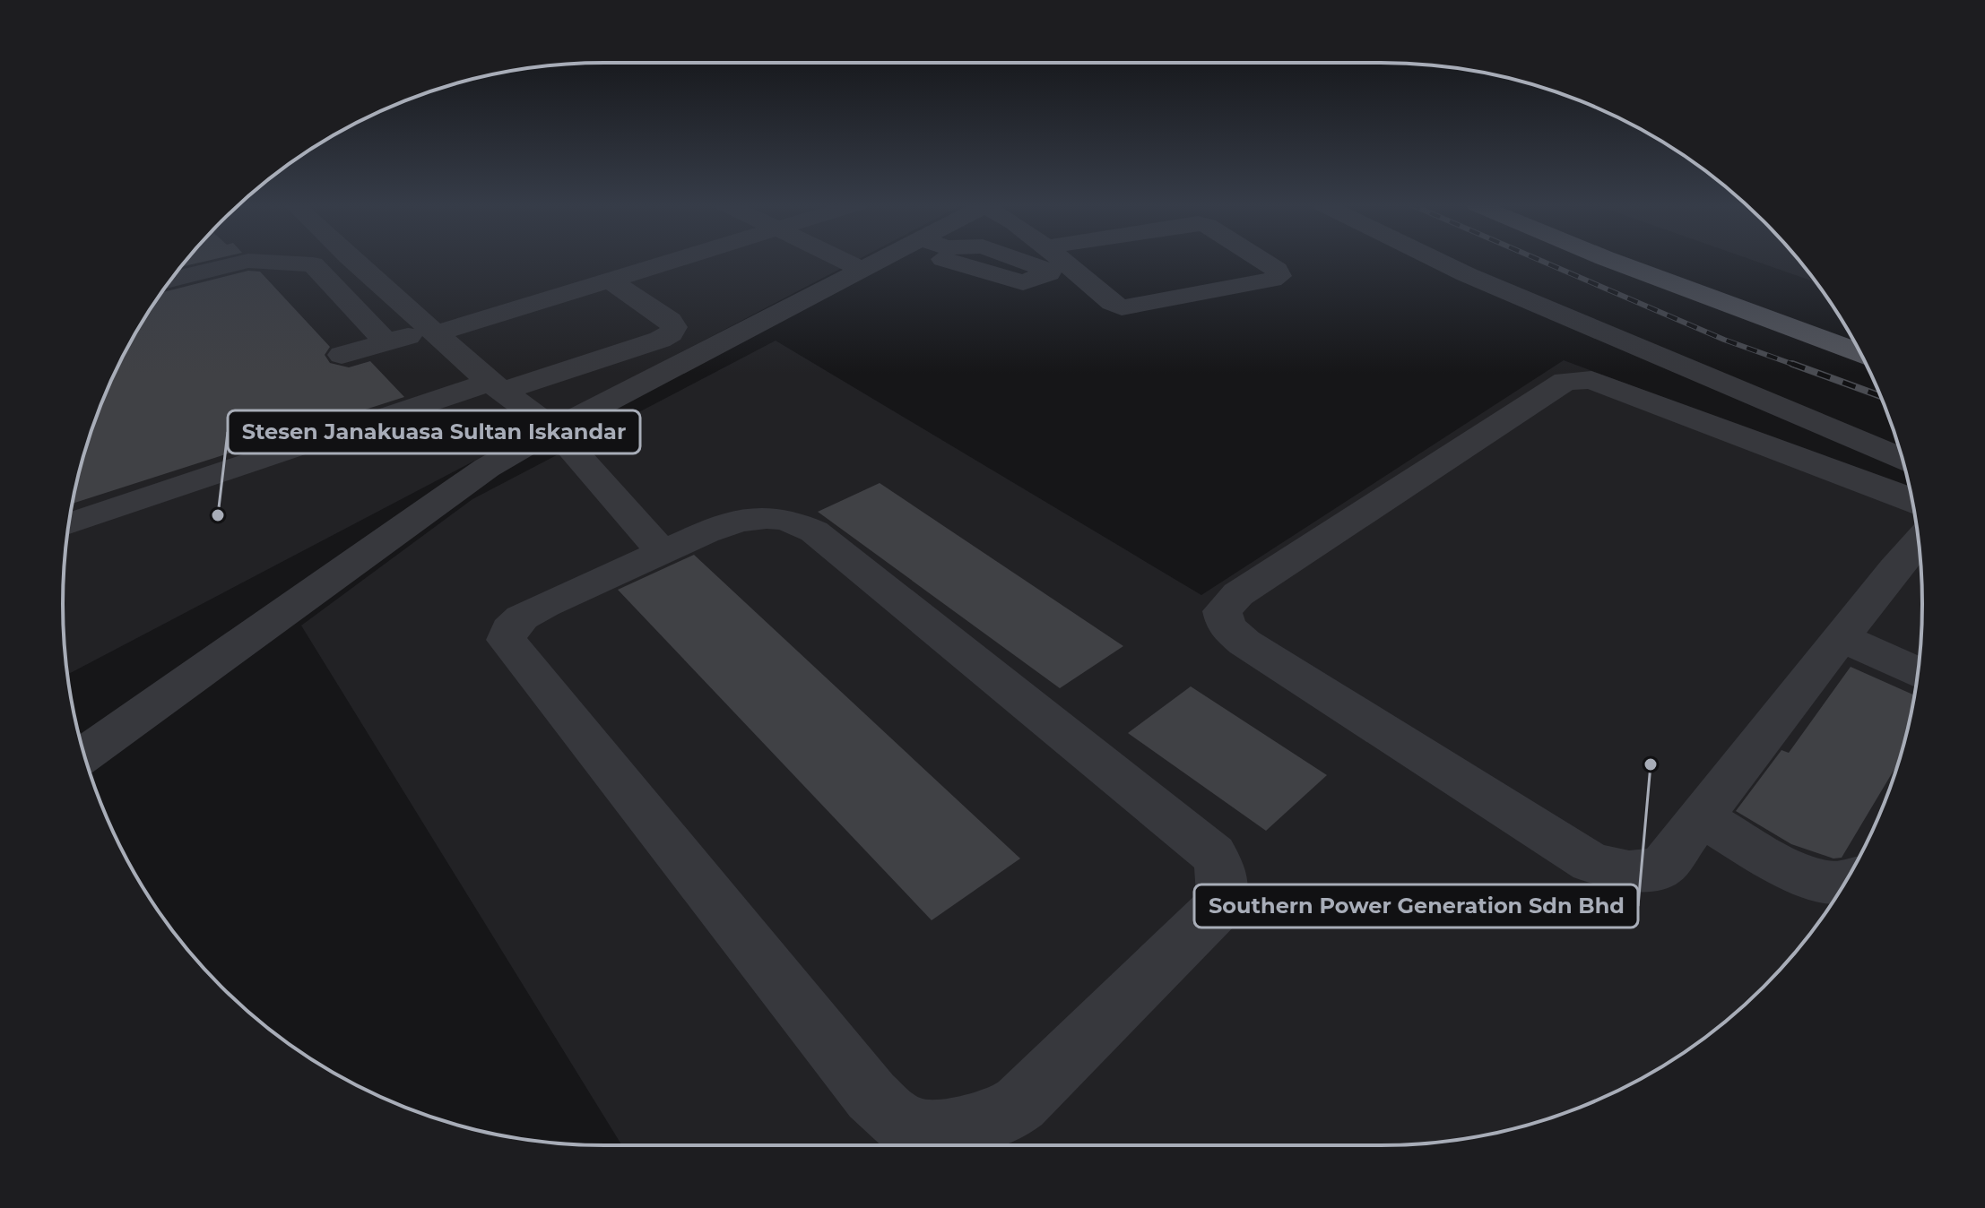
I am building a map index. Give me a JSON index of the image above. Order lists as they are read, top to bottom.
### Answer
{
  "places": ["Stesen Janakuasa Sultan Iskandar", "Southern Power Generation Sdn Bhd"]
}
